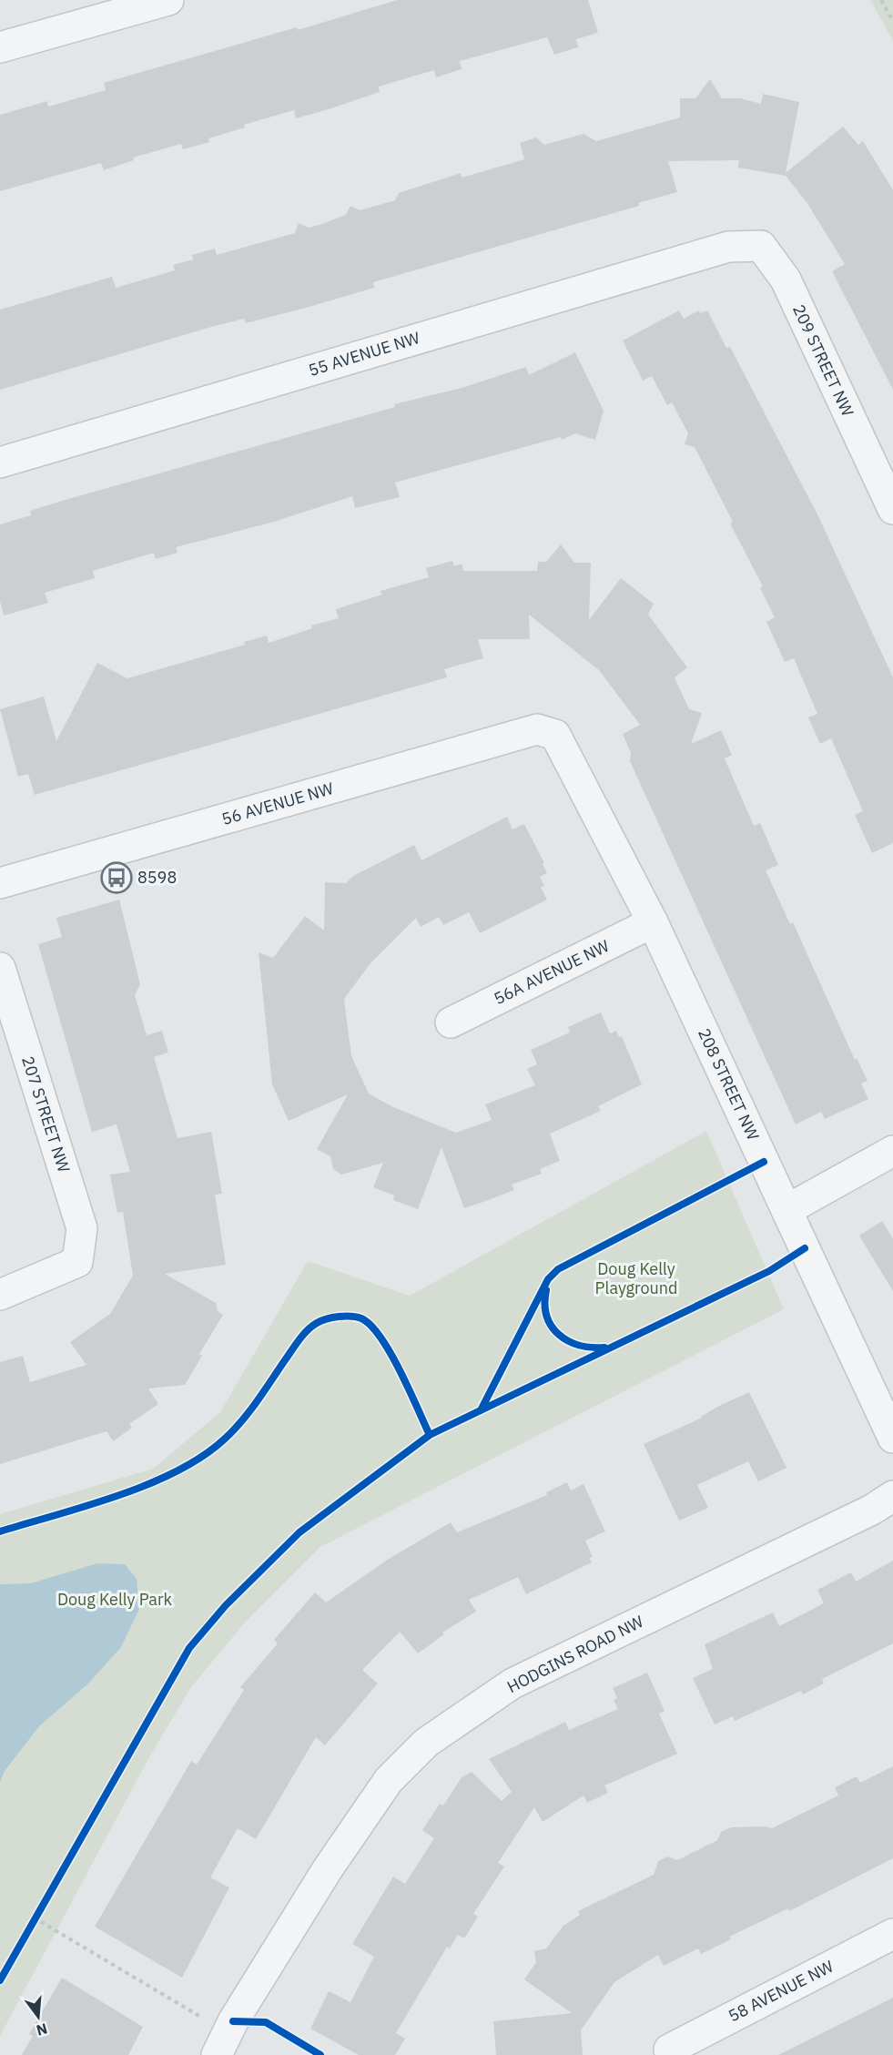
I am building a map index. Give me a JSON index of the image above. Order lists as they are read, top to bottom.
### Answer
{
  "streets": {
    "street": [
      "55 AVENUE NW",
      "209 STREET NW",
      "56 AVENUE NW",
      "56A AVENUE NW",
      "208 STREET NW",
      "207 STREET NW",
      "HODGINS ROAD NW",
      "58 AVENUE NW"
    ]
  },
  "crossings": [
    ["55 AVENUE NW", "209 STREET NW"],
    ["56 AVENUE NW", "208 STREET NW"],
    ["56A AVENUE NW", "208 STREET NW"]
  ],
  "parks": ["Doug Kelly Playground", "Doug Kelly Park"],
  "places": {
    "bus stop": ["8598"]
  },
  "north": "bottom"
}
